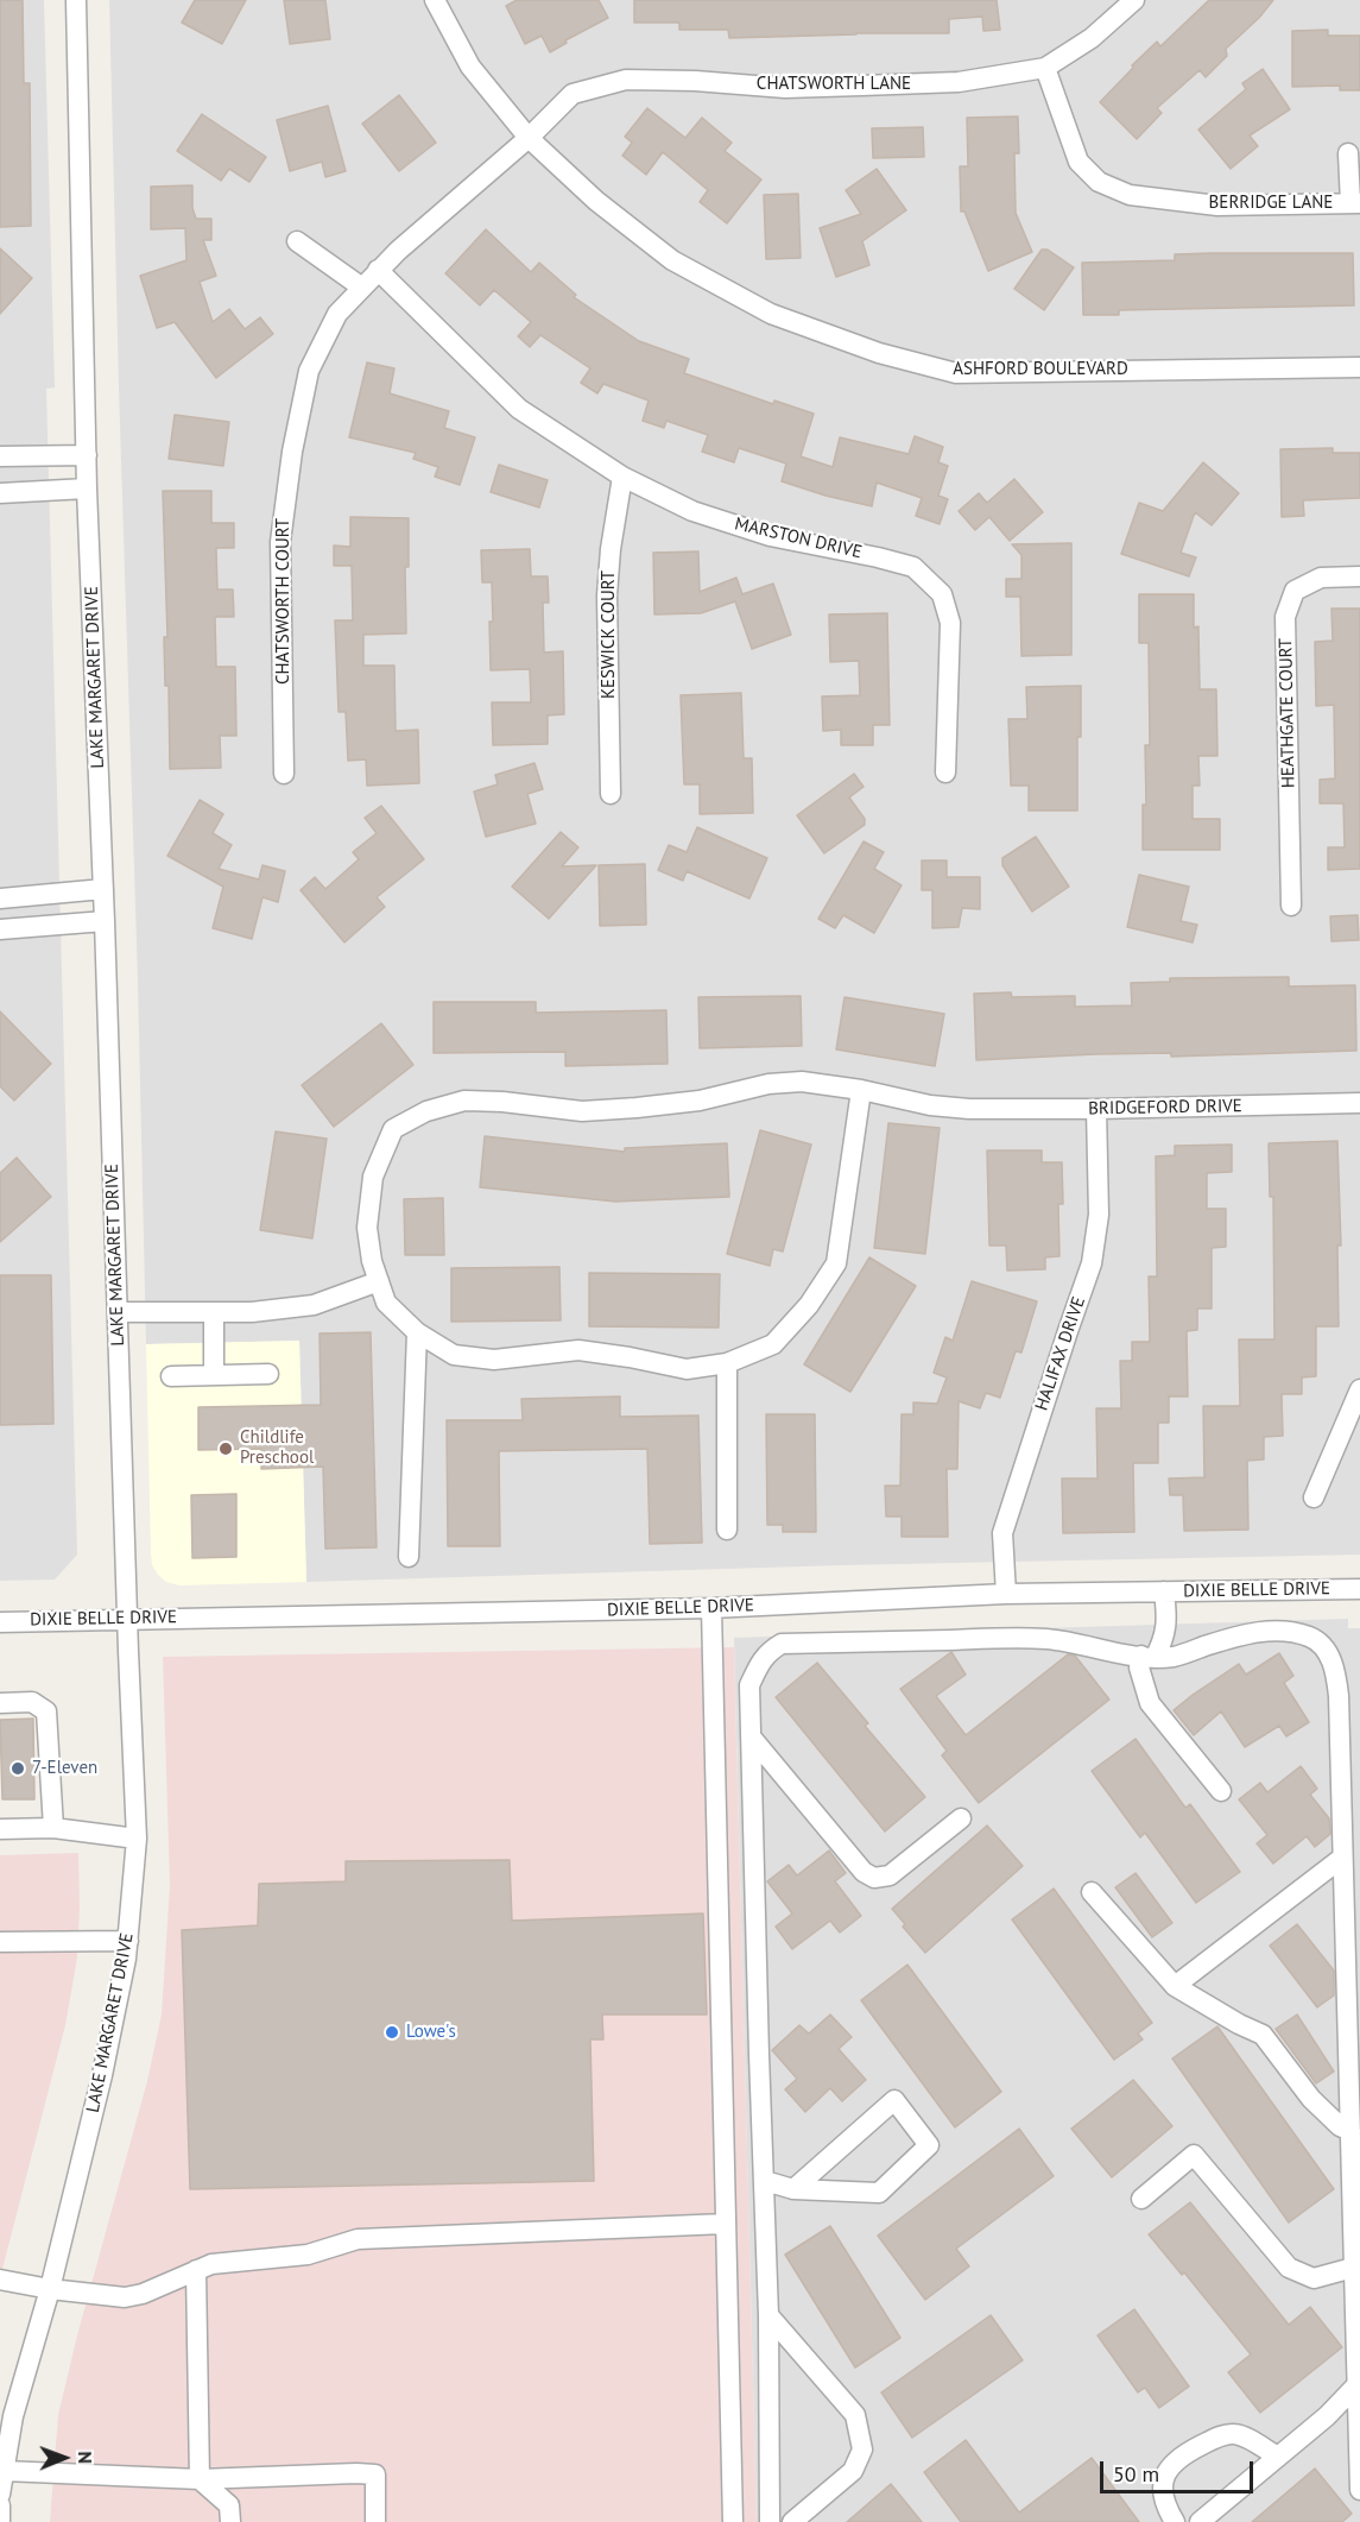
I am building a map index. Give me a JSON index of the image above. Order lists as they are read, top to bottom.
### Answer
{
  "streets": {
    "street": [
      "CHATSWORTH LANE",
      "BERRIDGE LANE",
      "ASHFORD BOULEVARD",
      "MARSTON DRIVE",
      "CHATSWORTH COURT",
      "KESWICK COURT",
      "LAKE MARGARET DRIVE",
      "HEATHGATE COURT",
      "BRIDGEFORD DRIVE",
      "HALIFAX DRIVE",
      "DIXIE BELLE DRIVE"
    ]
  },
  "crossings": [
    ["CHATSWORTH LANE", "BERRIDGE LANE"],
    ["CHATSWORTH LANE", "ASHFORD BOULEVARD"],
    ["CHATSWORTH LANE", "CHATSWORTH COURT"],
    ["ASHFORD BOULEVARD", "CHATSWORTH COURT"],
    ["MARSTON DRIVE", "CHATSWORTH COURT"],
    ["MARSTON DRIVE", "KESWICK COURT"],
    ["LAKE MARGARET DRIVE", "DIXIE BELLE DRIVE"],
    ["BRIDGEFORD DRIVE", "HALIFAX DRIVE"],
    ["HALIFAX DRIVE", "DIXIE BELLE DRIVE"]
  ],
  "places": ["Childlife Preschool", "7-Eleven", "Lowe's"],
  "scale_bar": "50 m",
  "north": "right"
}
